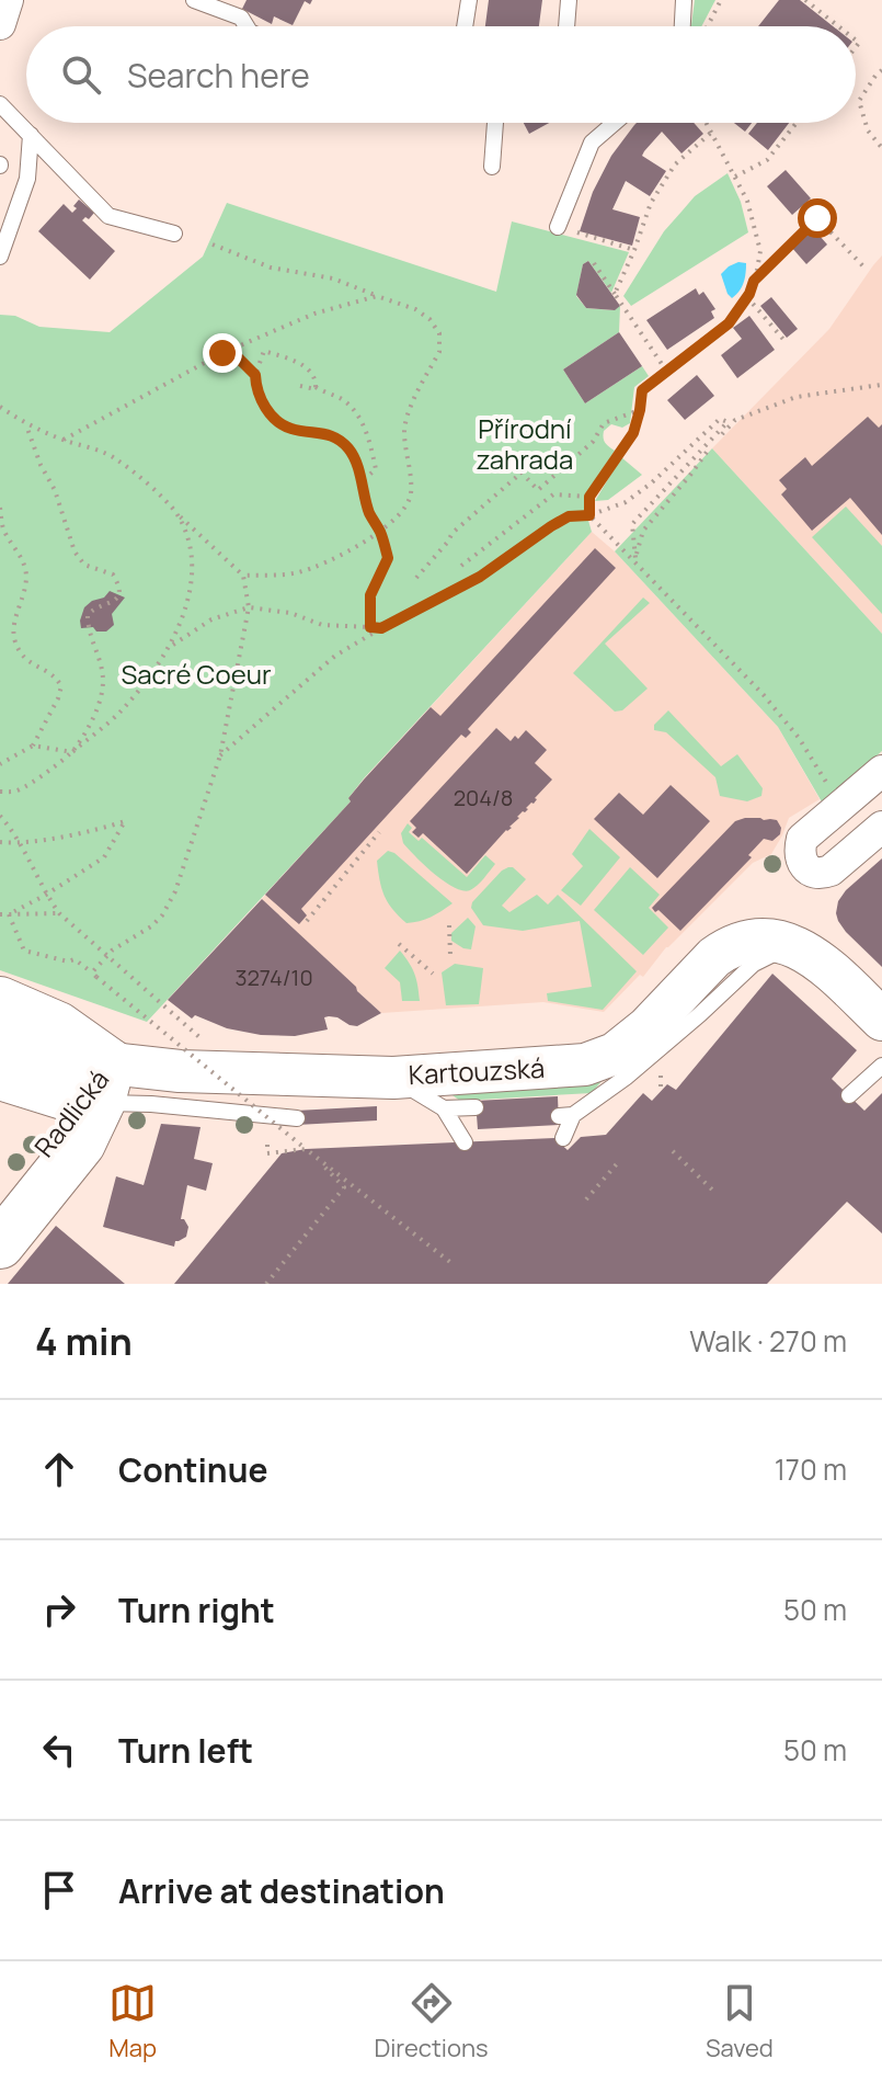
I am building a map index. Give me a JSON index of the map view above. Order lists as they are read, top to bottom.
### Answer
{
  "streets": {
    "main road": ["Kartouzská", "Radlická"]
  },
  "crossings": [
    ["Kartouzská", "Radlická"]
  ],
  "parks": ["Přírodní zahrada", "Sacré Coeur"],
  "house_numbers": ["204/8", "3274/10"],
  "page": {
    "search": "Search here",
    "heading": ["4 min", "Walk · 270 m"],
    "list": [
      ["Continue", "170 m"],
      ["Turn right", "50 m"],
      ["Turn left", "50 m"],
      "Arrive at destination"
    ],
    "nav": ["Map", "Directions", "Saved"]
  }
}
